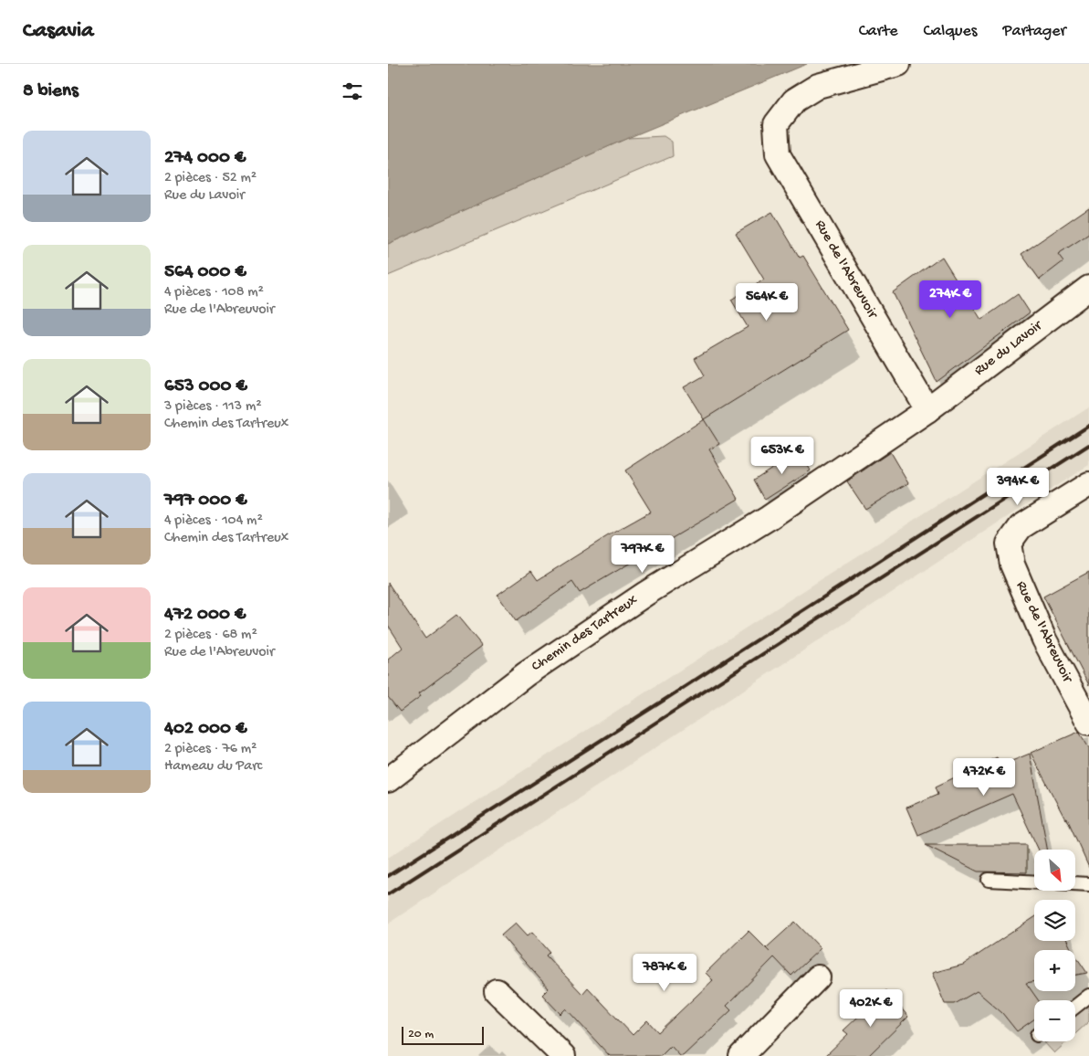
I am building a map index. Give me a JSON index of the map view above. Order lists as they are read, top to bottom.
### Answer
{
  "streets": {
    "street": ["Rue de l'Abreuvoir", "Rue du Lavoir", "Chemin des Tartreux"]
  },
  "crossings": [
    ["Rue de l'Abreuvoir", "Rue du Lavoir"],
    ["Rue de l'Abreuvoir", "Chemin des Tartreux"],
    ["Rue du Lavoir", "Chemin des Tartreux"]
  ],
  "scale_bar": "20 m",
  "north": "bottom right",
  "page": {
    "header": "Casavia",
    "nav": ["Carte", "Calques", "Partager"],
    "heading": "8 biens",
    "list": [
      {
        "name": "274 000 €",
        "note": "2 pièces · 52 m² · Rue du Lavoir"
      },
      {
        "name": "564 000 €",
        "note": "4 pièces · 108 m² · Rue de l'Abreuvoir"
      },
      {
        "name": "653 000 €",
        "note": "3 pièces · 113 m² · Chemin des Tartreux"
      },
      {
        "name": "797 000 €",
        "note": "4 pièces · 104 m² · Chemin des Tartreux"
      },
      {
        "name": "472 000 €",
        "note": "2 pièces · 68 m² · Rue de l'Abreuvoir"
      },
      {
        "name": "402 000 €",
        "note": "2 pièces · 76 m² · Hameau du Parc"
      }
    ],
    "price": [
      "274K €",
      "564K €",
      "653K €",
      "394K €",
      "797K €",
      "472K €",
      "787K €",
      "402K €"
    ],
    "map_buttons": ["+", "−"],
    "scale": "20 m"
  }
}
